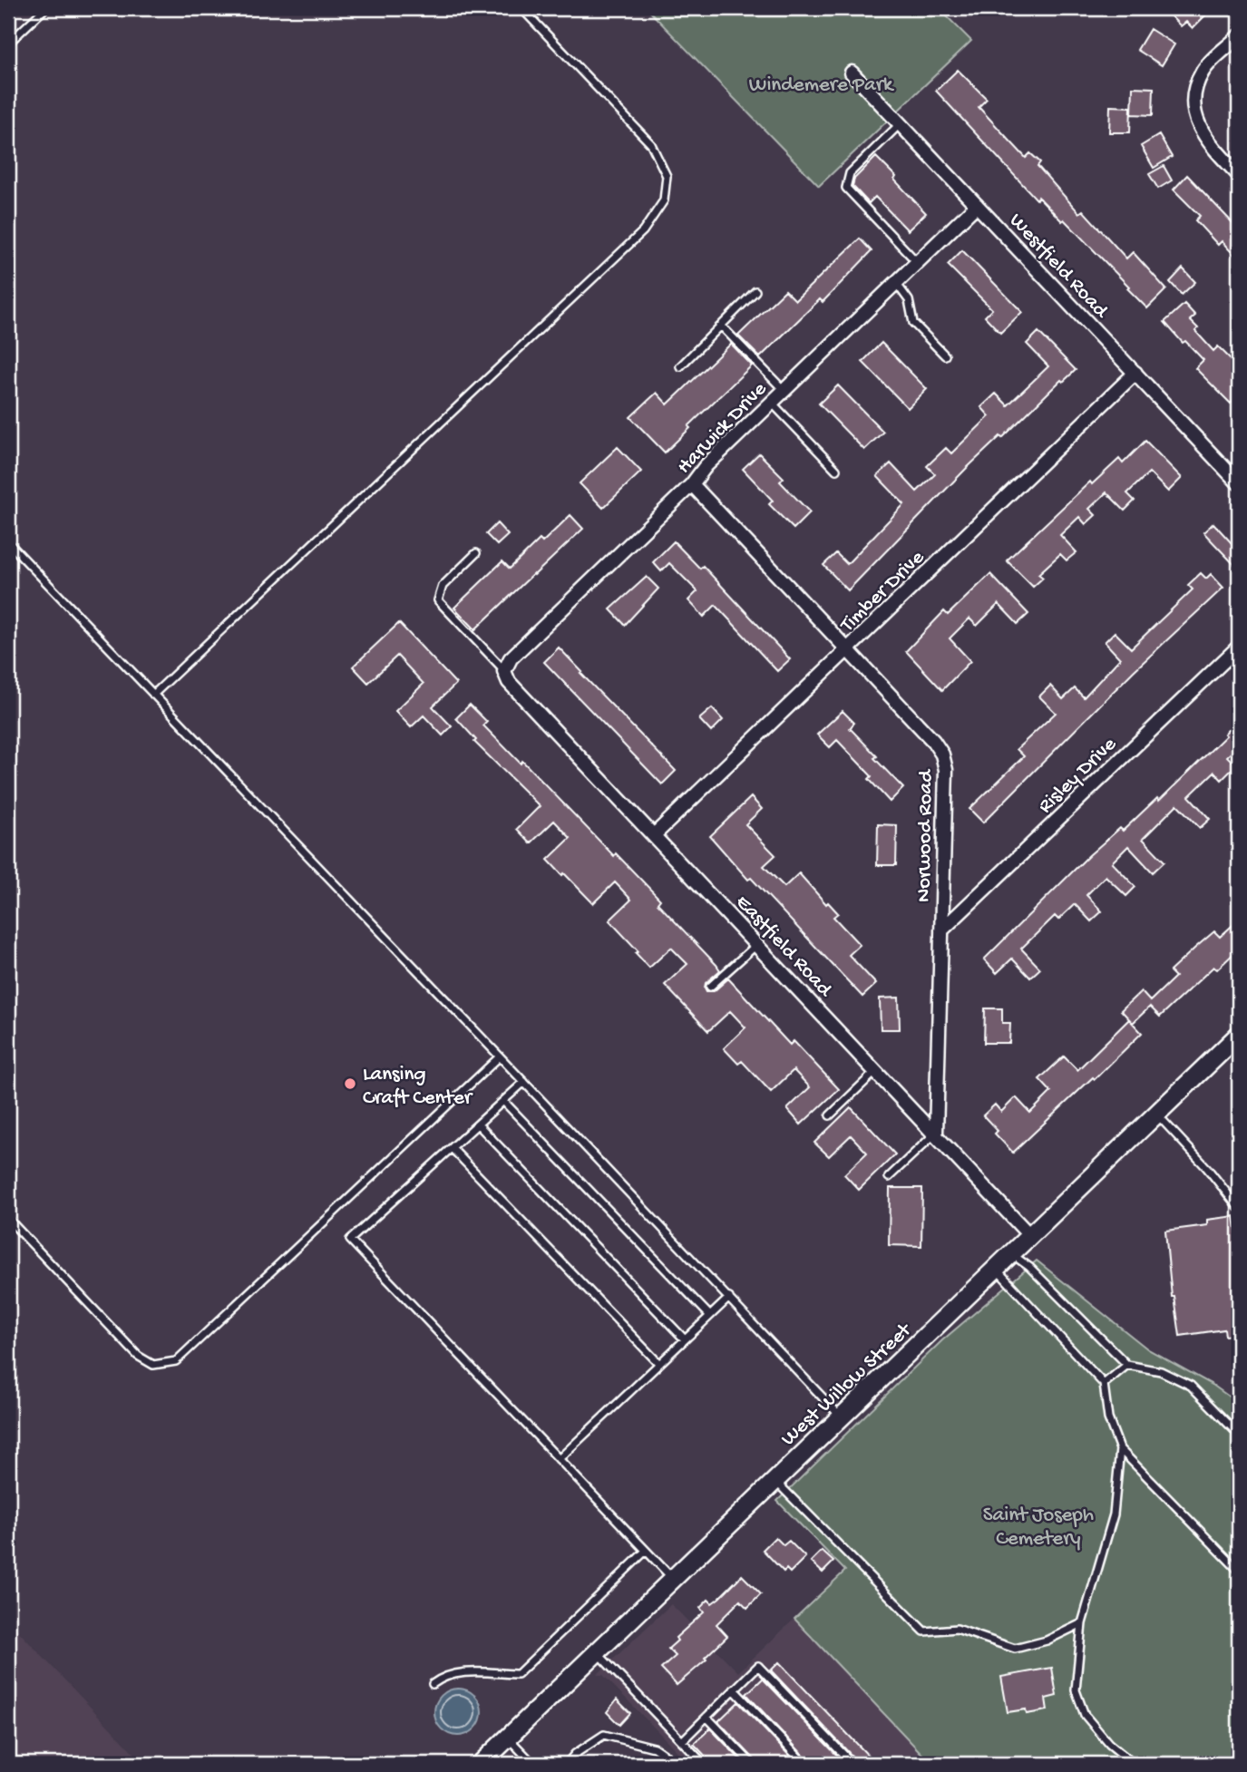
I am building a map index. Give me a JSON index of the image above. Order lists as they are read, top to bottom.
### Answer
{
  "streets": {
    "street": [
      "Westfield Road",
      "Harwick Drive",
      "Timber Drive",
      "Risley Drive",
      "Norwood Road",
      "Eastfield Road",
      "West Willow Street"
    ]
  },
  "crossings": [
    ["Westfield Road", "Harwick Drive"],
    ["Westfield Road", "Timber Drive"],
    ["Harwick Drive", "Norwood Road"],
    ["Harwick Drive", "Eastfield Road"],
    ["Timber Drive", "Norwood Road"],
    ["Timber Drive", "Eastfield Road"],
    ["Risley Drive", "Norwood Road"],
    ["Norwood Road", "Eastfield Road"],
    ["Eastfield Road", "West Willow Street"]
  ],
  "parks": ["Windemere Park", "Saint Joseph Cemetery"],
  "places": ["Lansing Craft Center"]
}
